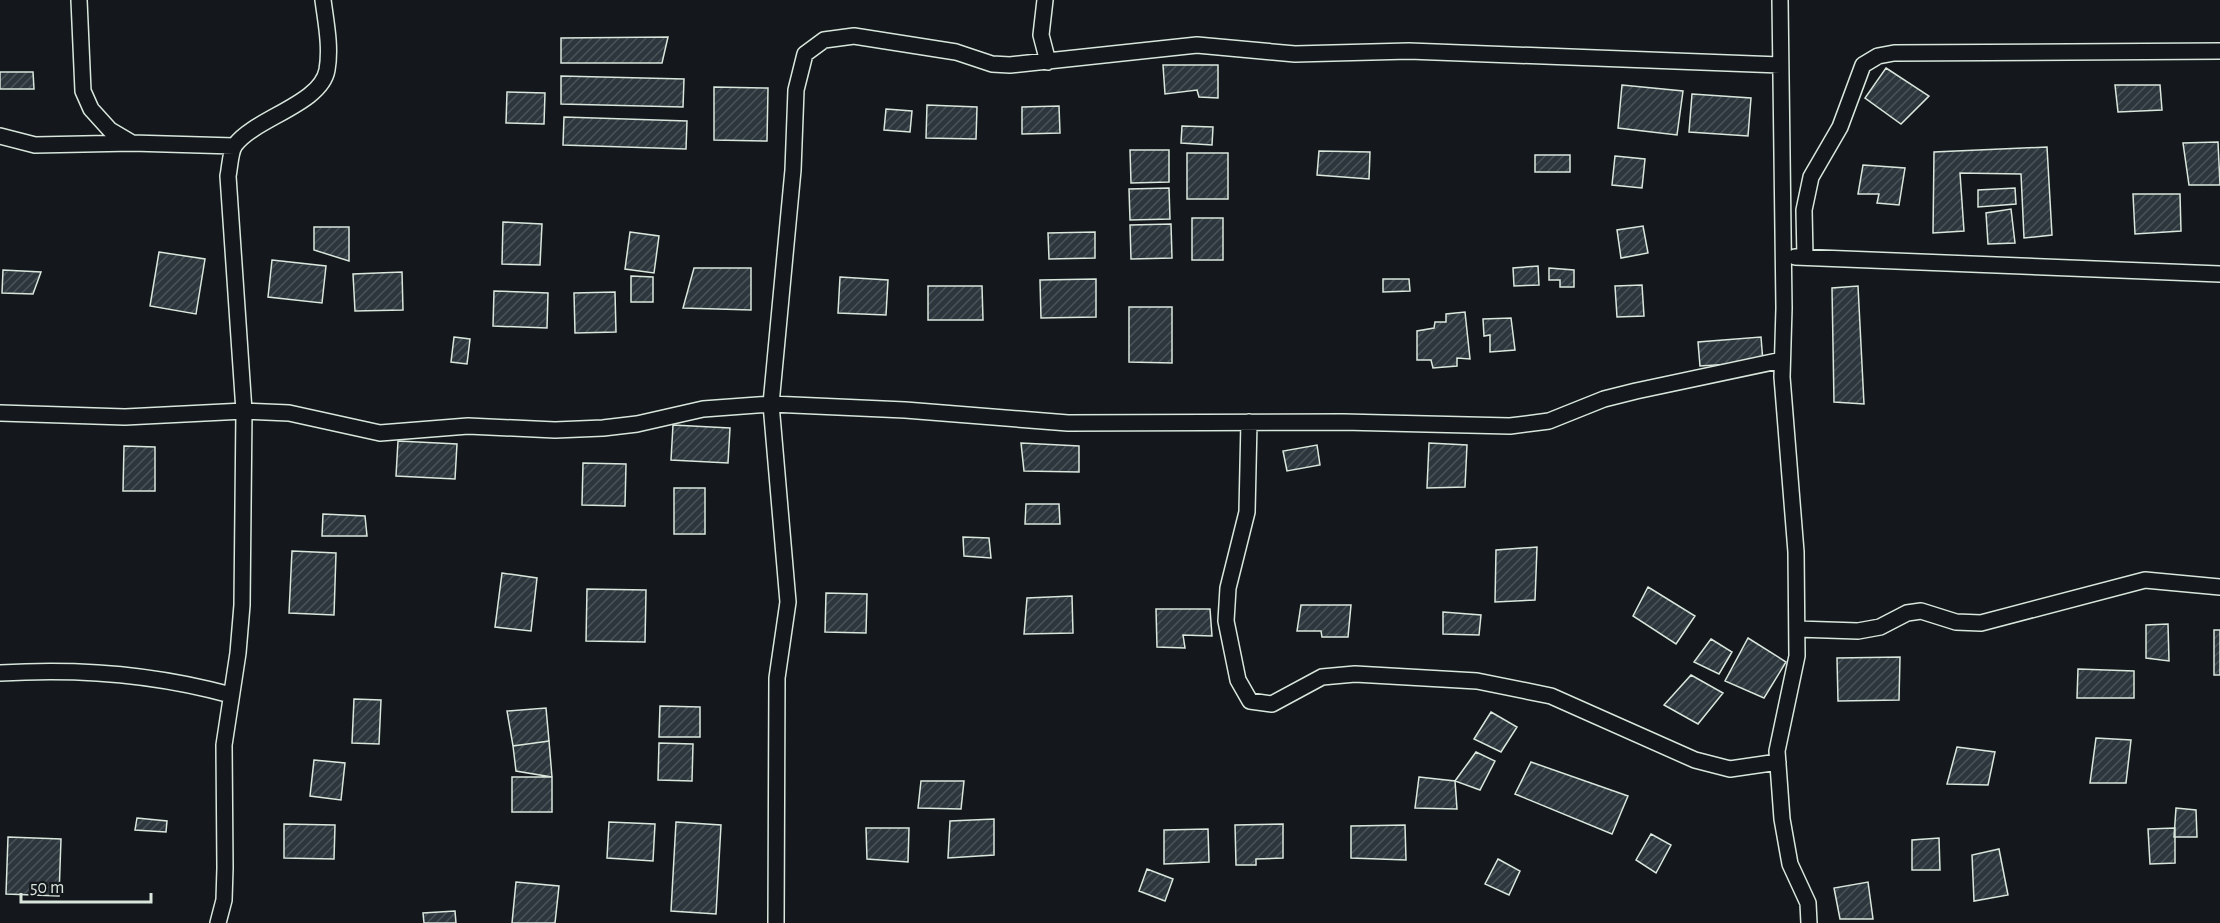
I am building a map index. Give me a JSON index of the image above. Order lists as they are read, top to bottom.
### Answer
{
  "scale_bar": "50 m"
}
